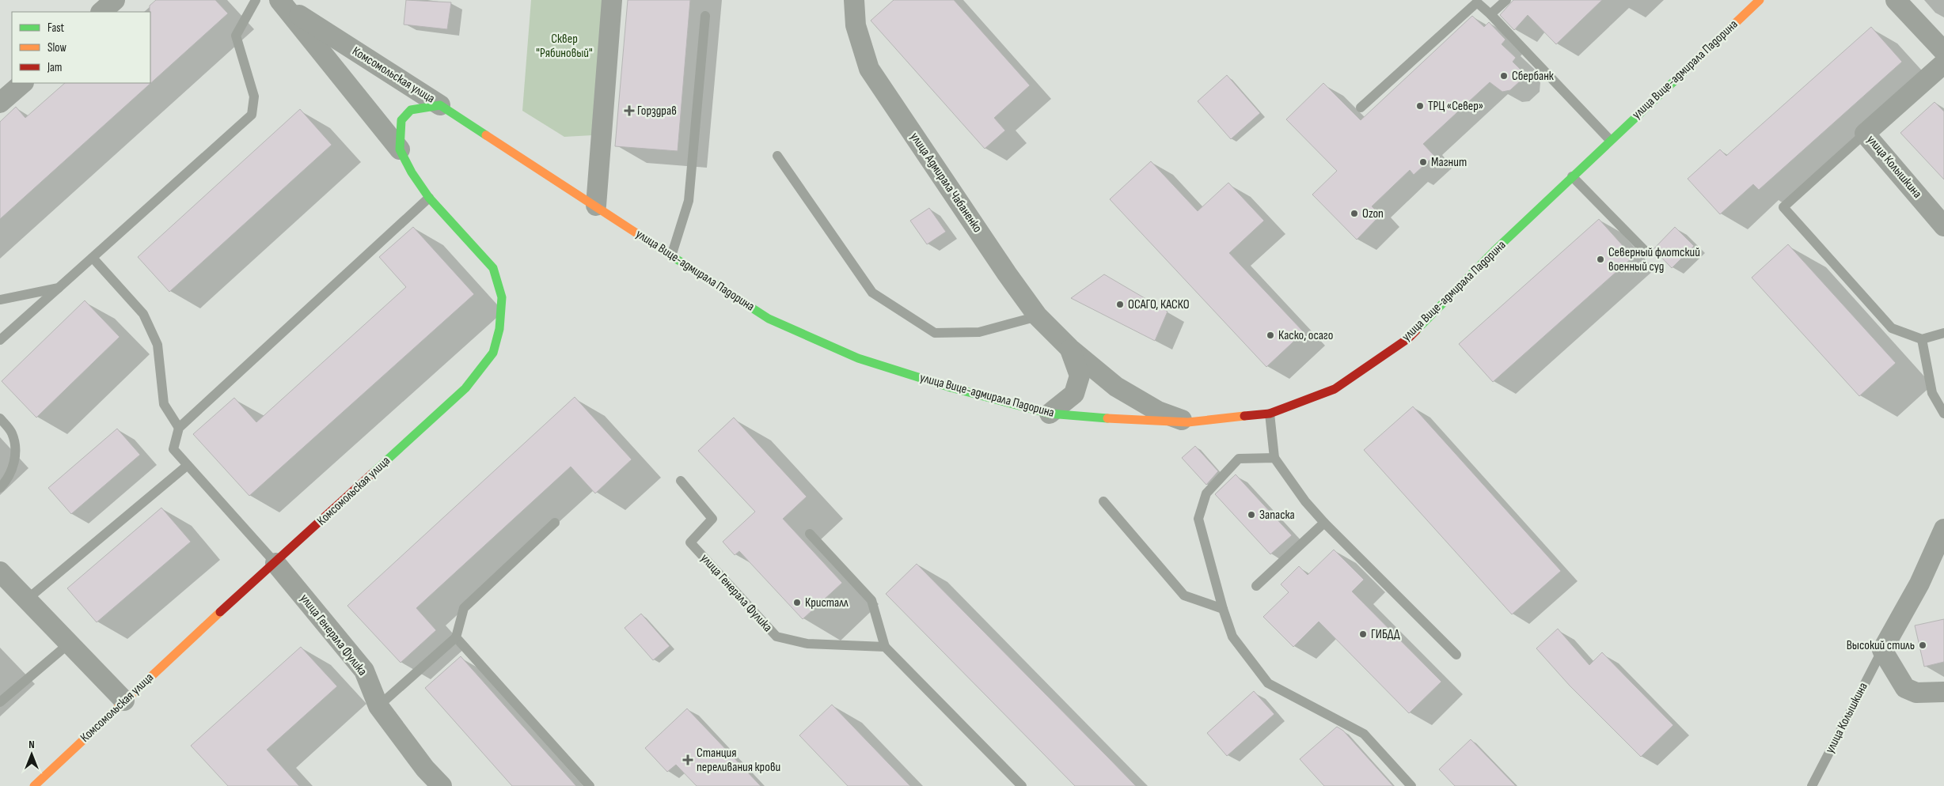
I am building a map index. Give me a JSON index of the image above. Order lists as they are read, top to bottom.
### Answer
{
  "streets": {
    "street": [
      "улица Вице-адмирала Падорина",
      "Комсомольская улица",
      "улица Колышкина",
      "улица Адмирала Чабаненко",
      "улица Генерала Фулика"
    ]
  },
  "crossings": [
    ["улица Вице-адмирала Падорина", "Комсомольская улица"],
    ["улица Вице-адмирала Падорина", "улица Адмирала Чабаненко"],
    ["Комсомольская улица", "улица Генерала Фулика"]
  ],
  "parks": ["Сквер \"Рябиновый\""],
  "places": {
    "other": [
      "Сбербанк",
      "ТРЦ «Север»",
      "Магнит",
      "Ozon",
      "Северный флотский военный суд",
      "ОСАГО, КАСКО",
      "Каско, осаго",
      "Запаска",
      "Кристалл",
      "ГИБДД",
      "Высокий стиль"
    ],
    "health": ["Горздрав", "Станция переливания крови"]
  },
  "legend": ["Fast", "Slow", "Jam"],
  "north": "top"
}
